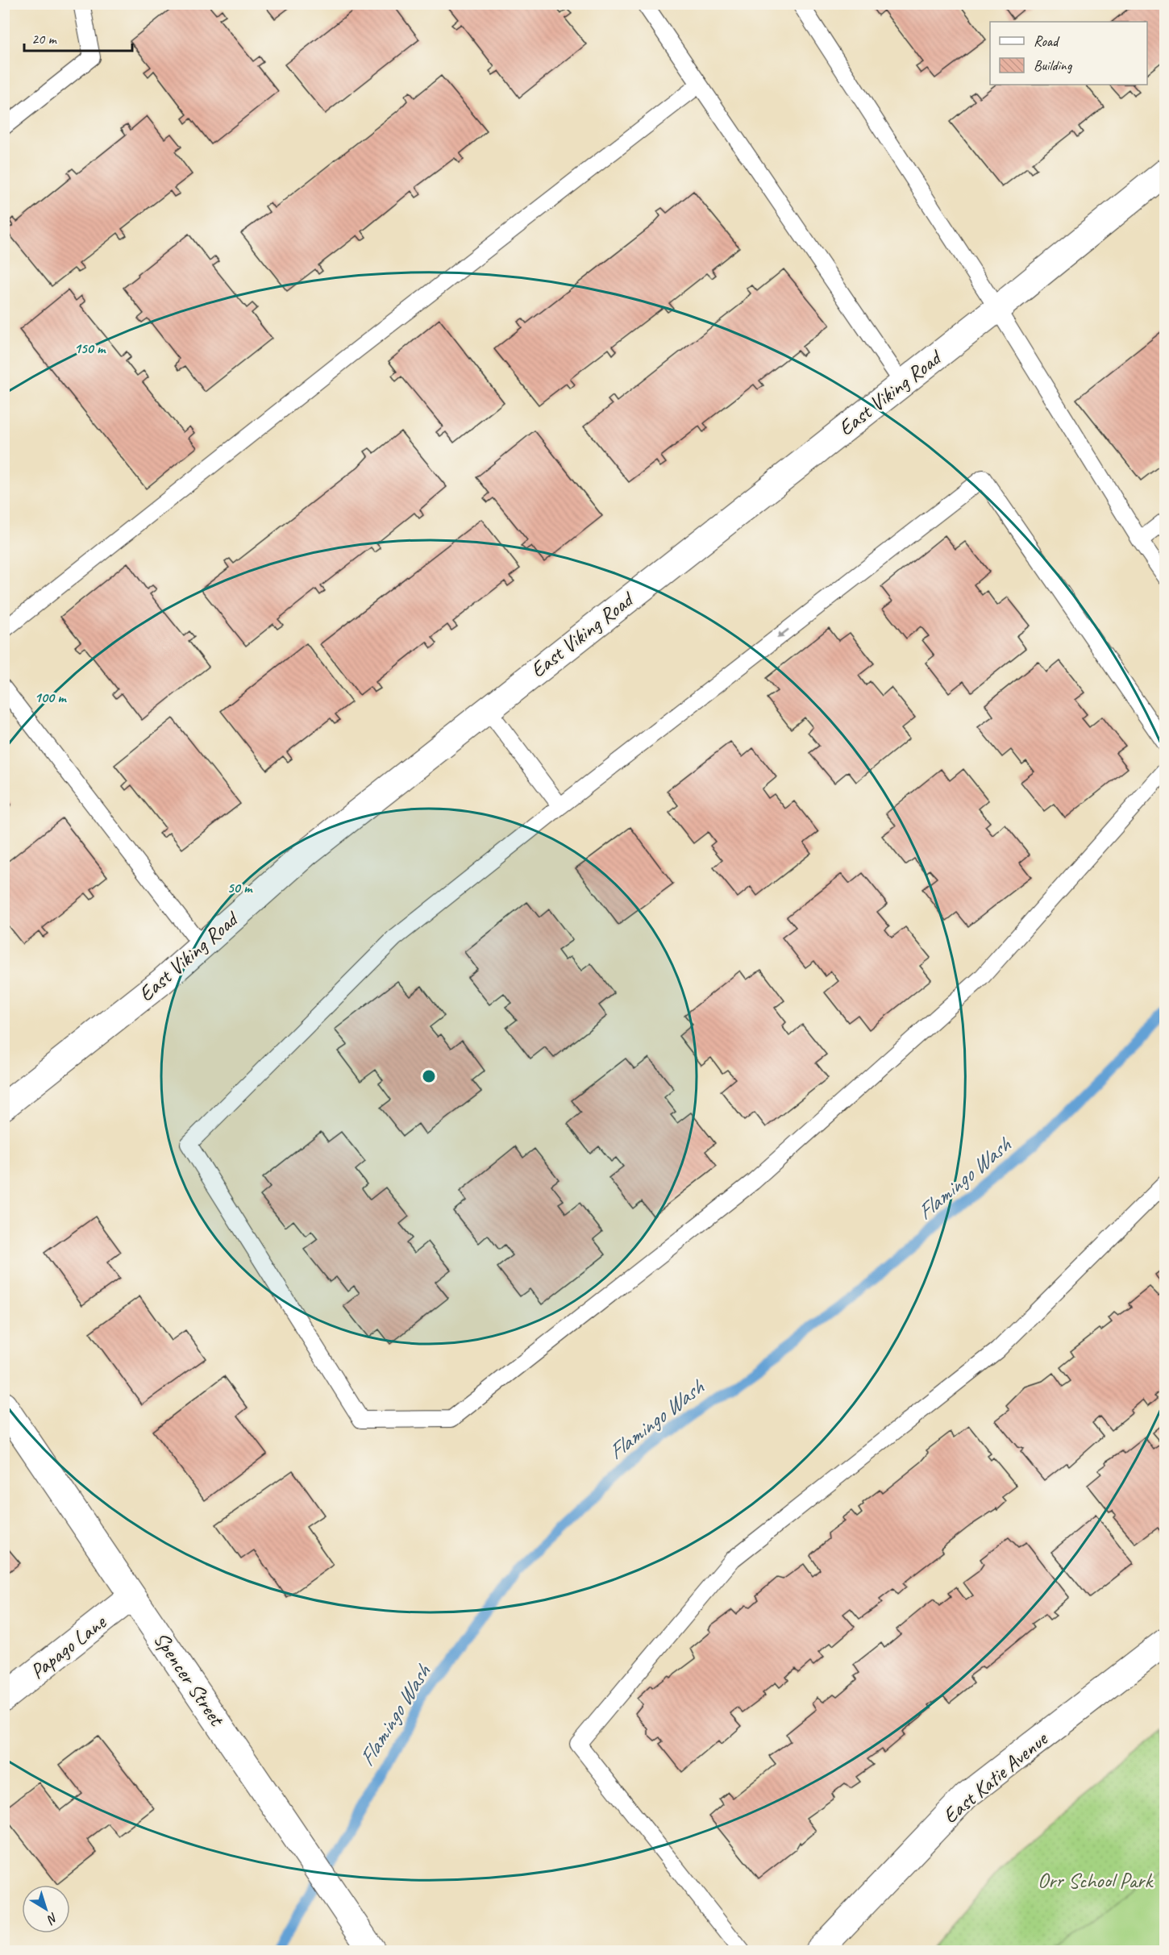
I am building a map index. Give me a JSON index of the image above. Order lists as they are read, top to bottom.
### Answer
{
  "streets": {
    "street": [
      "East Viking Road",
      "Papago Lane",
      "Spencer Street",
      "East Katie Avenue"
    ]
  },
  "crossings": [
    ["Papago Lane", "Spencer Street"]
  ],
  "water": ["Flamingo Wash"],
  "parks": ["Orr School Park"],
  "legend": ["Road", "Building"],
  "scale_bar": "20 m",
  "north": "bottom right",
  "rings": ["150 m", "100 m", "50 m"]
}
